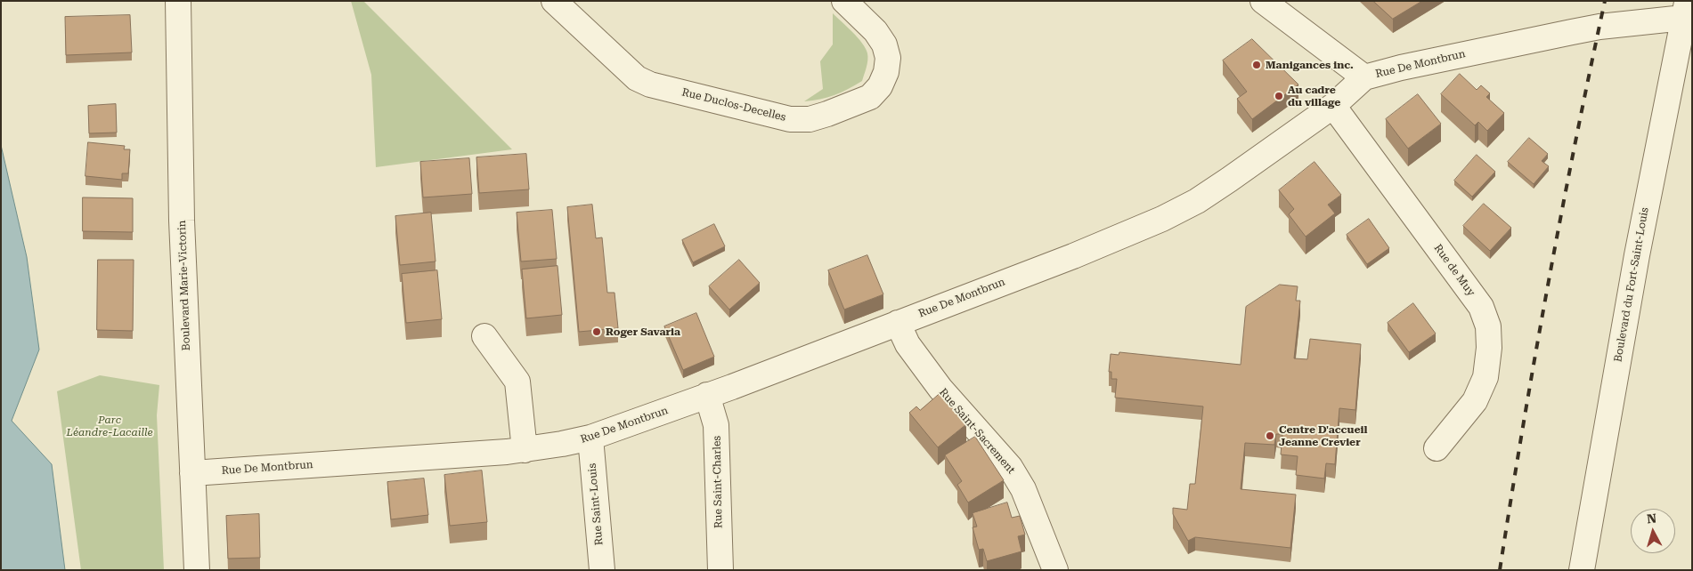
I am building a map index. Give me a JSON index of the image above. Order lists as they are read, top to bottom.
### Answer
{
  "streets": {
    "street": [
      "Rue De Montbrun",
      "Rue Duclos-Decelles",
      "Rue de Muy",
      "Boulevard du Fort-Saint-Louis",
      "Boulevard Marie-Victorin",
      "Rue Saint-Sacrement",
      "Rue Saint-Charles",
      "Rue Saint-Louis"
    ]
  },
  "crossings": [
    ["Rue De Montbrun", "Rue de Muy"],
    ["Rue De Montbrun", "Boulevard du Fort-Saint-Louis"],
    ["Rue De Montbrun", "Boulevard Marie-Victorin"],
    ["Rue De Montbrun", "Rue Saint-Sacrement"],
    ["Rue De Montbrun", "Rue Saint-Charles"],
    ["Rue De Montbrun", "Rue Saint-Louis"]
  ],
  "parks": ["Parc Léandre-Lacaille"],
  "places": [
    "Manigances inc.",
    "Au cadre du village",
    "Roger Savaria",
    "Centre D'accueil Jeanne Crevier"
  ],
  "north": "top"
}
